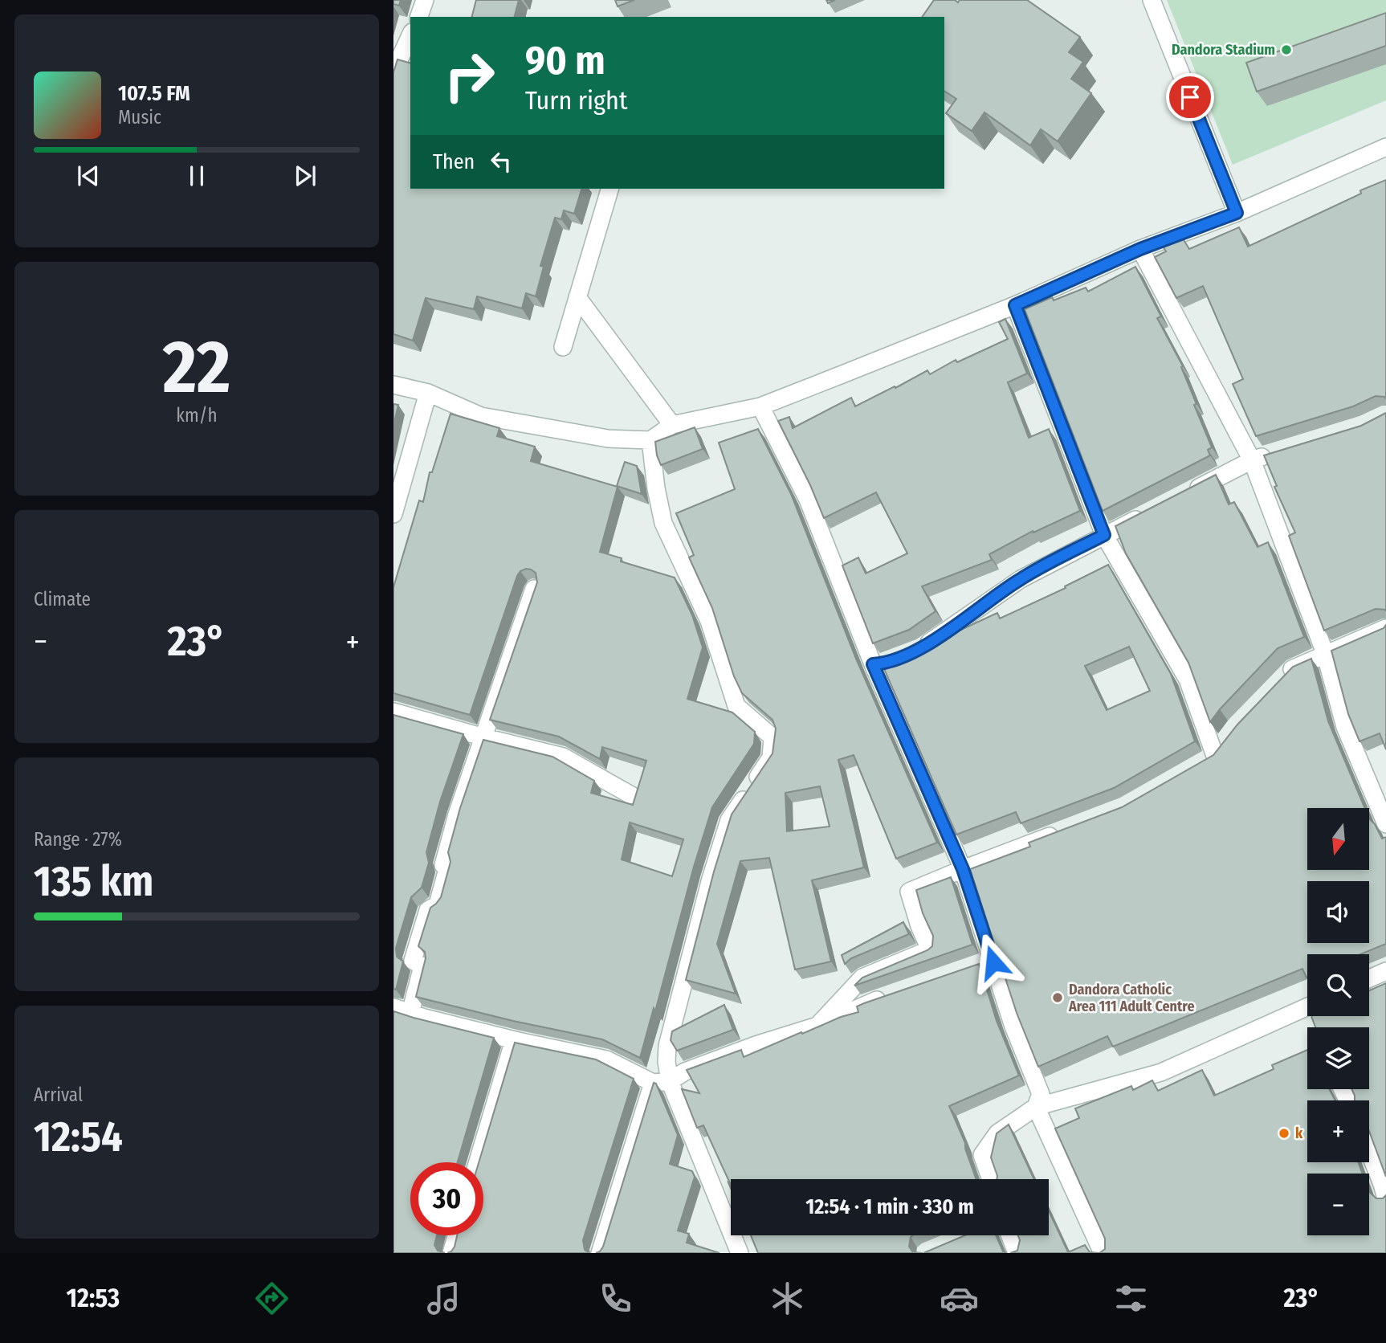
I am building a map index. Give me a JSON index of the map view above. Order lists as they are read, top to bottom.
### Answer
{
  "places": ["Dandora Stadium", "Dandora Catholic Area 111 Adult Centre", "k"],
  "north": "bottom",
  "page": {
    "turn": ["90 m", "Turn right"],
    "song": ["107.5 FM", "Music"],
    "then": "Then",
    "tile": [
      ["22", "km/h"],
      "Climate",
      ["Range · 27%", "135 km"],
      ["Arrival", "12:54"]
    ],
    "heat": ["−", "23°", "+"],
    "map_buttons": ["+", "−"],
    "limit": "30",
    "trip": "12:54 · 1 min · 330 m",
    "tabs": ["12:53", "23°"]
  }
}
